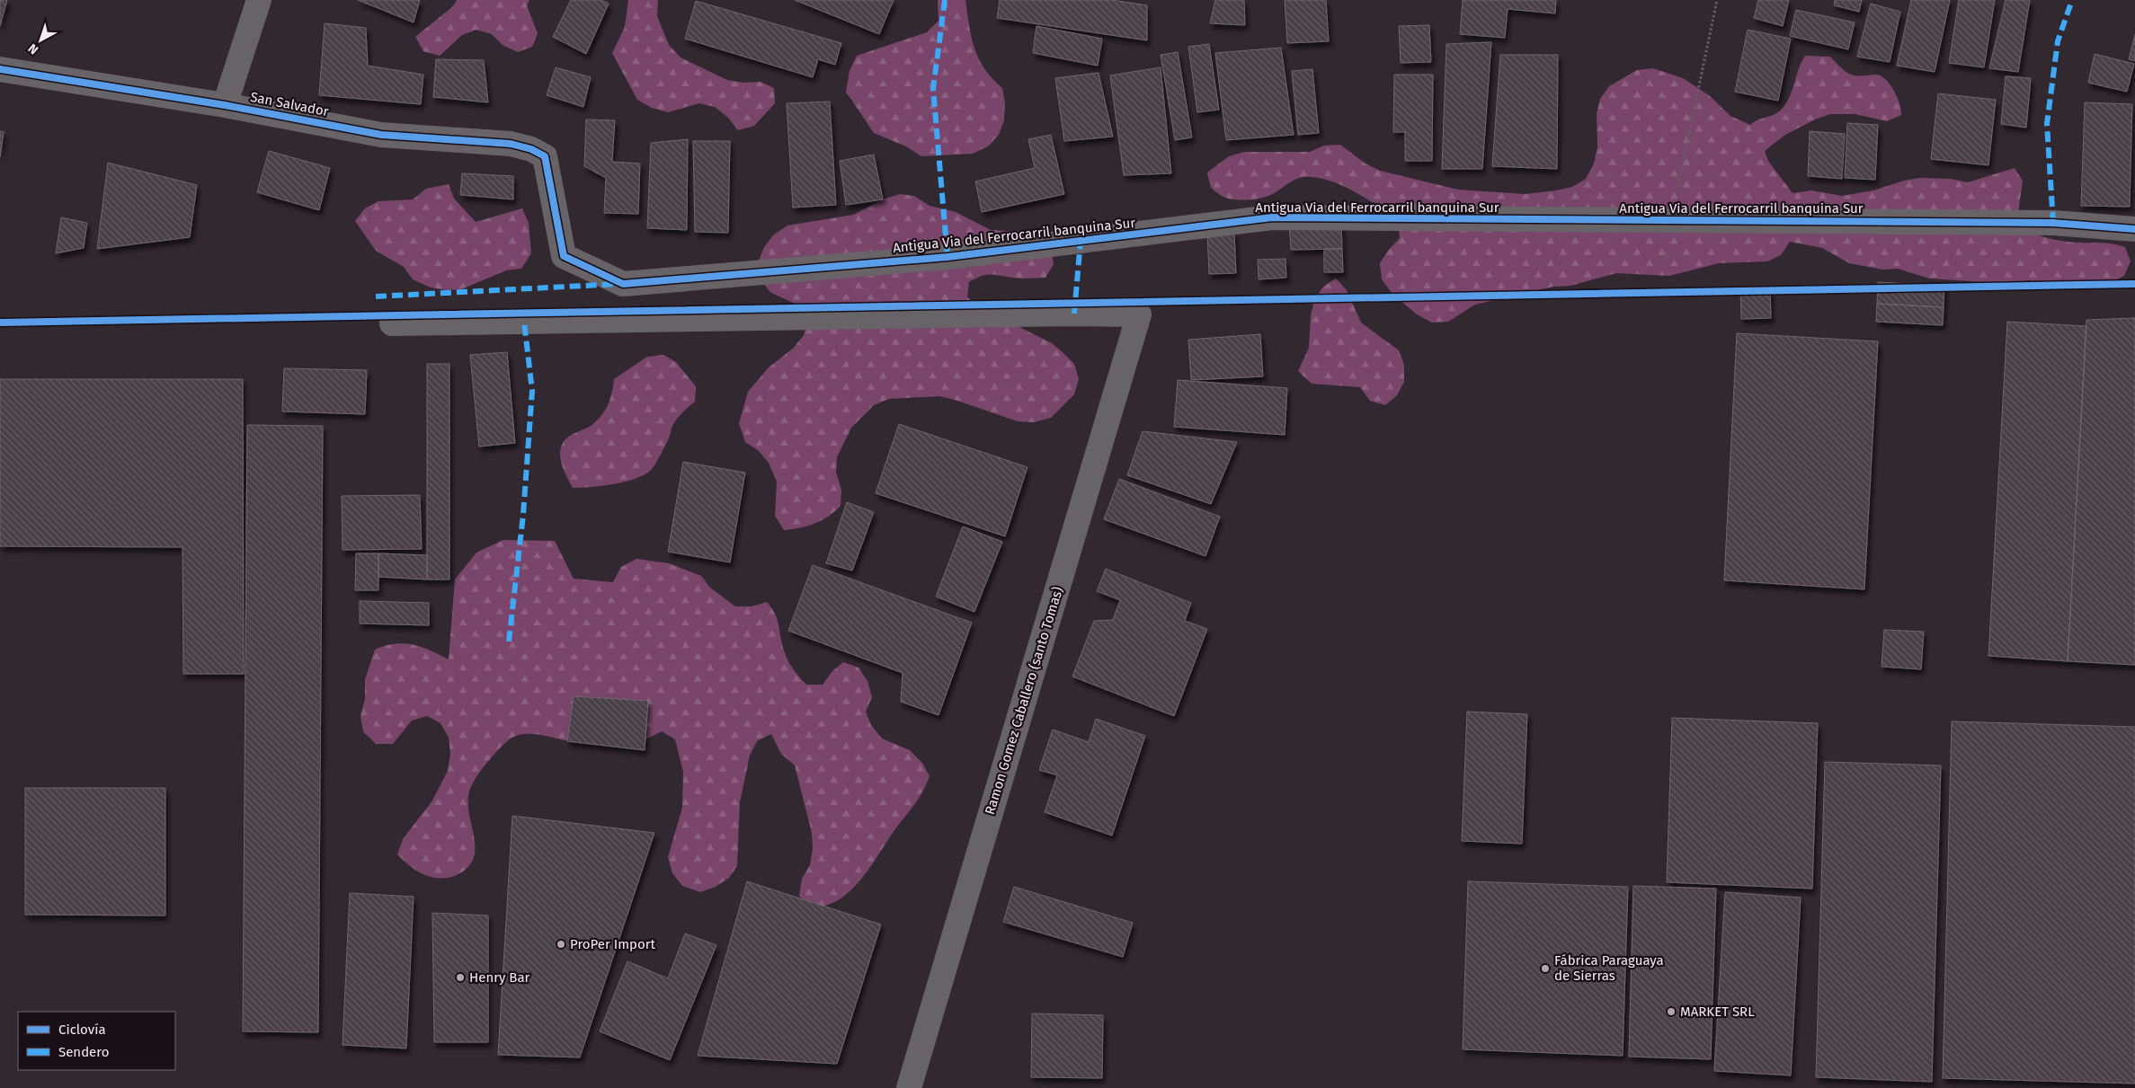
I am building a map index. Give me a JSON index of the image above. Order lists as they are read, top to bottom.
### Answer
{
  "streets": {
    "street": ["San Salvador", "Antigua Via del Ferrocarril banquina Sur", "Ramon Gomez Caballero (santo Tomas)"]
  },
  "crossings": [
    ["San Salvador", "Antigua Via del Ferrocarril banquina Sur"]
  ],
  "places": [
    "ProPer Import",
    "Fábrica Paraguaya de Sierras",
    "Henry Bar",
    "MARKET SRL"
  ],
  "legend": ["Ciclovía", "Sendero"],
  "north": "bottom left"
}
